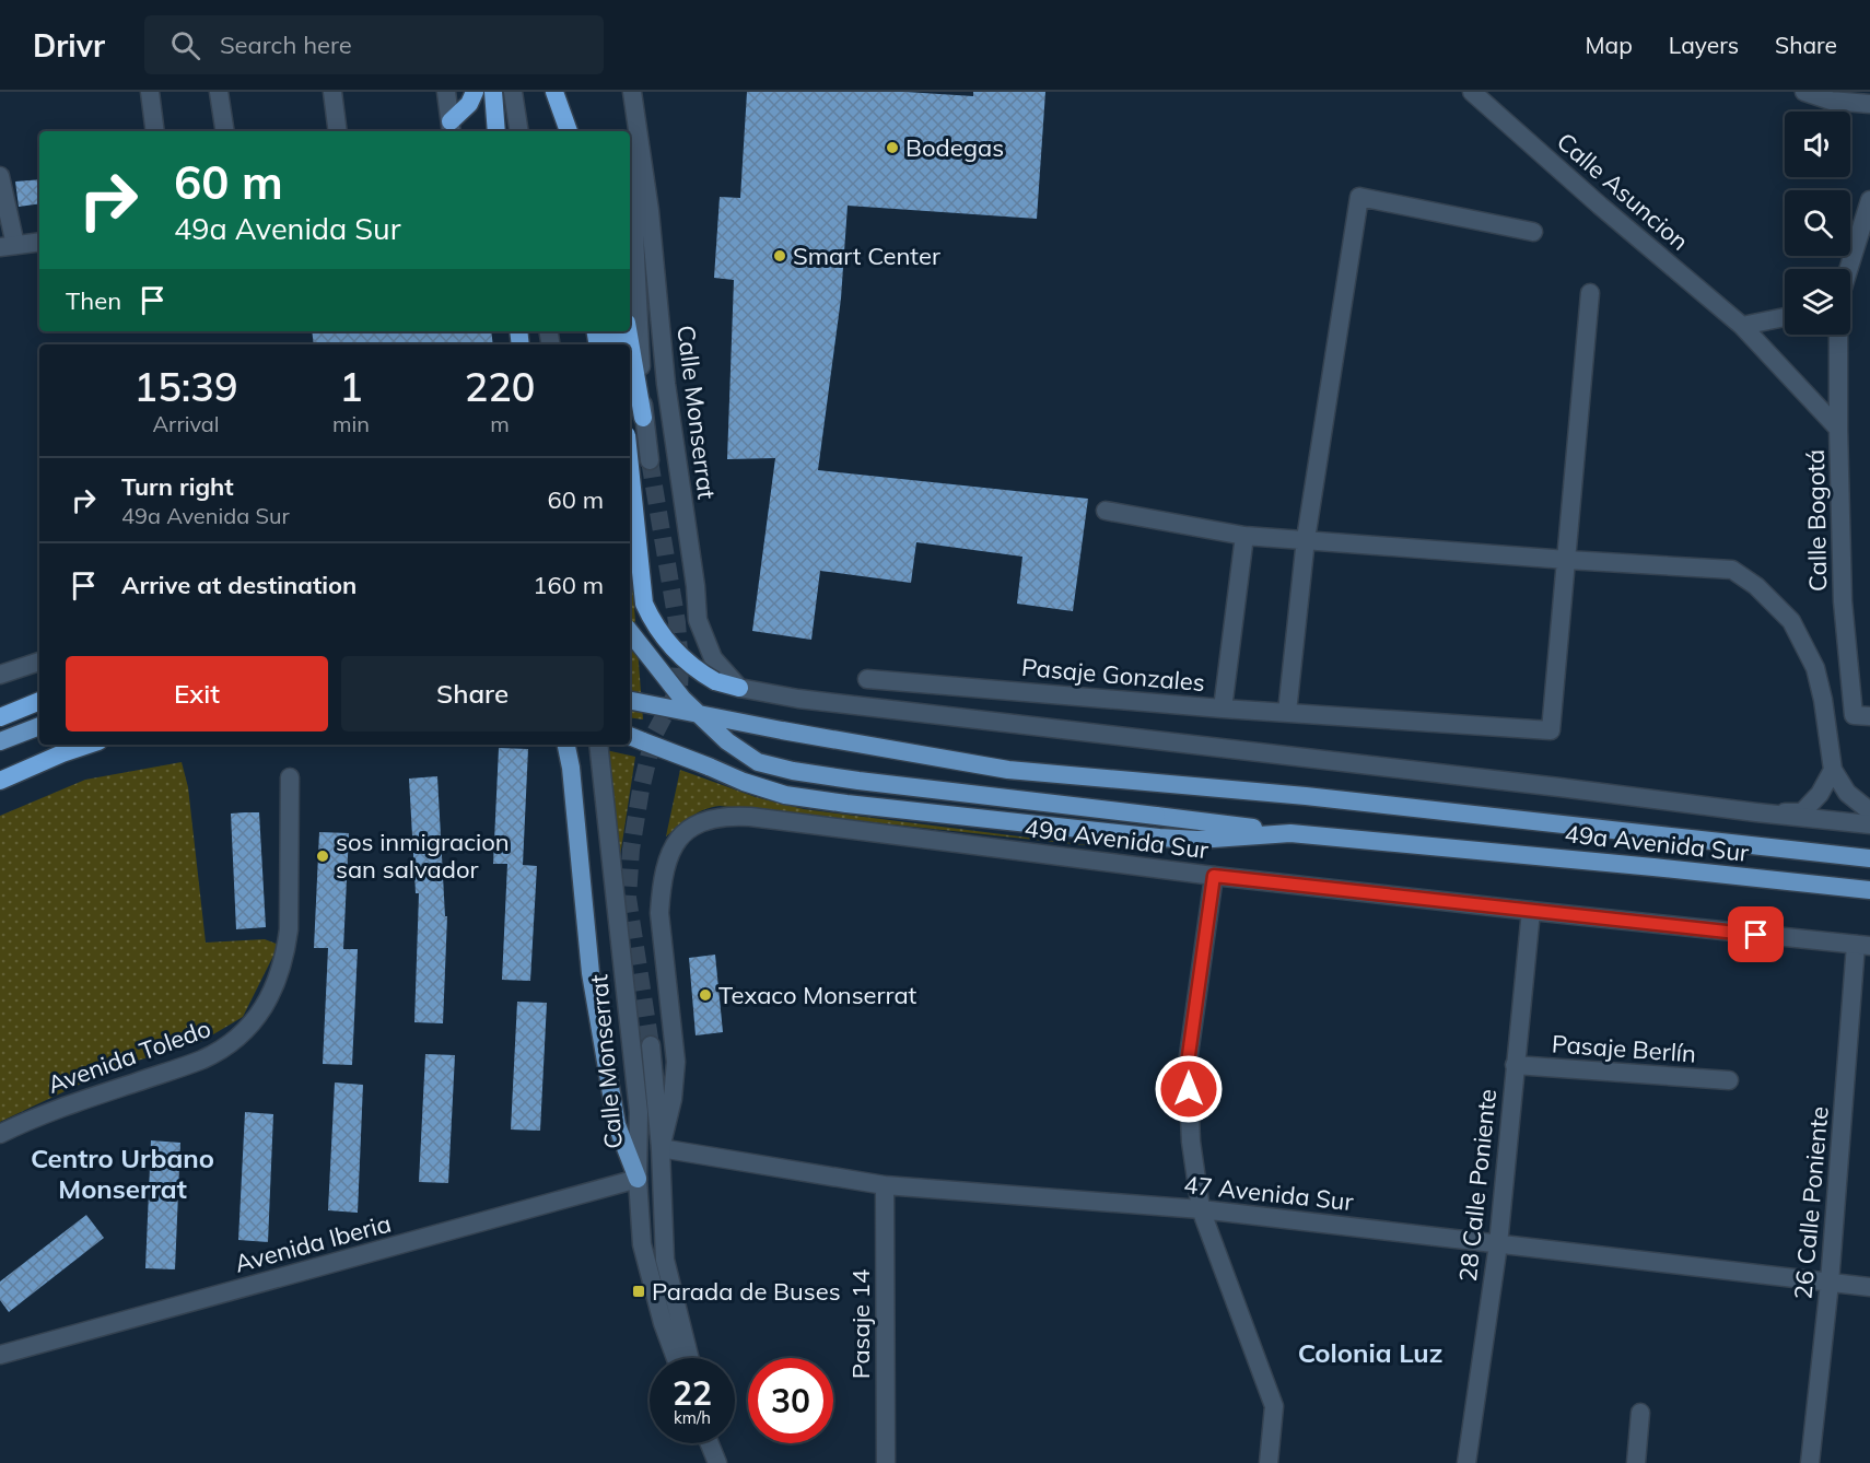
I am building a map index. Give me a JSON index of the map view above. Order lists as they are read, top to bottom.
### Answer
{
  "streets": {
    "main road": ["49a Avenida Sur"],
    "street": [
      "Calle Asuncion",
      "Calle Monserrat",
      "Calle Bogotá",
      "Pasaje Gonzales",
      "Pasaje Berlín",
      "Avenida Toledo",
      "28 Calle Poniente",
      "47 Avenida Sur",
      "26 Calle Poniente",
      "Avenida Iberia",
      "Pasaje 14"
    ]
  },
  "crossings": [
    ["Calle Asuncion", "Calle Bogotá"],
    ["Calle Monserrat", "49a Avenida Sur"],
    ["Calle Monserrat", "47 Avenida Sur"],
    ["Calle Monserrat", "Avenida Iberia"],
    ["49a Avenida Sur", "28 Calle Poniente"],
    ["49a Avenida Sur", "47 Avenida Sur"],
    ["49a Avenida Sur", "26 Calle Poniente"],
    ["Pasaje Berlín", "28 Calle Poniente"],
    ["28 Calle Poniente", "47 Avenida Sur"],
    ["47 Avenida Sur", "26 Calle Poniente"],
    ["47 Avenida Sur", "Pasaje 14"]
  ],
  "districts": ["Centro Urbano Monserrat", "Colonia Luz"],
  "places": {
    "other": [
      "Bodegas",
      "Smart Center",
      "sos inmigracion san salvador",
      "Texaco Monserrat"
    ],
    "transit": ["Parada de Buses"]
  },
  "page": {
    "header": "Drivr",
    "search": "Search here",
    "nav": ["Map", "Layers", "Share"],
    "turn": ["60 m", "49a Avenida Sur"],
    "then": "Then",
    "eta": [
      "15:39",
      "Arrival",
      "1",
      "min",
      "220",
      "m"
    ],
    "list": [
      {
        "name": "Turn right",
        "note": "49a Avenida Sur",
        "value": "60 m"
      },
      {
        "name": "Arrive at destination",
        "value": "160 m"
      }
    ],
    "buttons": ["Exit", "Share"],
    "speed": "22 km/h",
    "limit": "30"
  }
}
